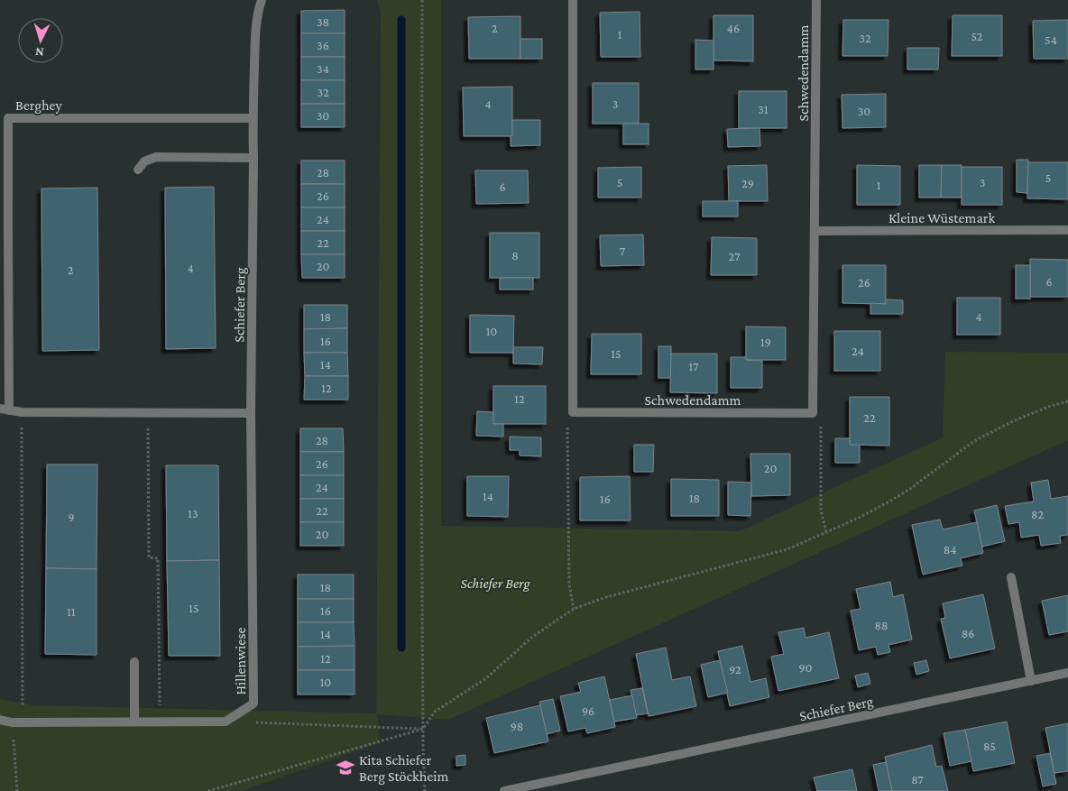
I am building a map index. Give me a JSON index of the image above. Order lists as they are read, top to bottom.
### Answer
{
  "streets": {
    "street": [
      "Schwedendamm",
      "Berghey",
      "Kleine Wüstemark",
      "Schiefer Berg",
      "Hillenwiese"
    ]
  },
  "crossings": [
    ["Schwedendamm", "Kleine Wüstemark"],
    ["Berghey", "Schiefer Berg"],
    ["Schiefer Berg", "Hillenwiese"]
  ],
  "parks": ["Schiefer Berg"],
  "places": {
    "school or university": ["Kita Schiefer Berg Stöckheim"]
  },
  "house_numbers": [
    "38",
    "2",
    "46",
    "1",
    "52",
    "32",
    "54",
    "36",
    "34",
    "32",
    "4",
    "3",
    "31",
    "30",
    "30",
    "28",
    "5",
    "5",
    "3",
    "29",
    "1",
    "6",
    "26",
    "24",
    "22",
    "7",
    "8",
    "27",
    "20",
    "4",
    "2",
    "6",
    "26",
    "18",
    "4",
    "10",
    "16",
    "19",
    "24",
    "15",
    "14",
    "17",
    "12",
    "12",
    "22",
    "28",
    "26",
    "20",
    "24",
    "14",
    "18",
    "16",
    "22",
    "13",
    "82",
    "9",
    "20",
    "84",
    "18",
    "15",
    "16",
    "11",
    "88",
    "86",
    "14",
    "12",
    "90",
    "92",
    "10",
    "96",
    "98",
    "85",
    "87"
  ],
  "north": "bottom"
}
